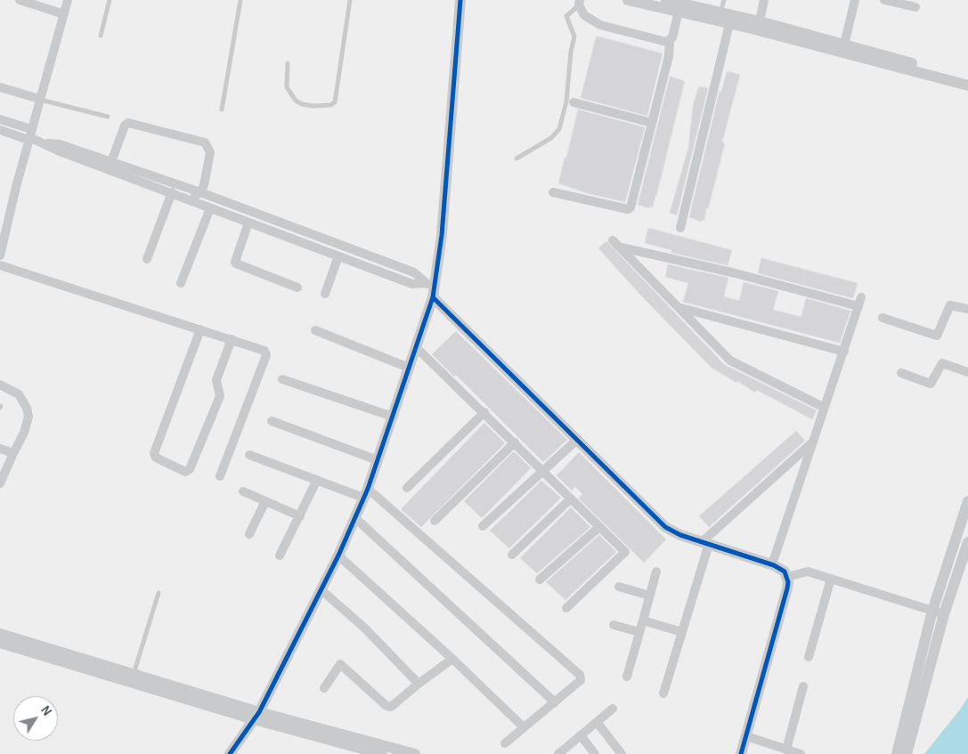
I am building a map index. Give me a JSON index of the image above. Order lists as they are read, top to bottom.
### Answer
{
  "north": "top right"
}
